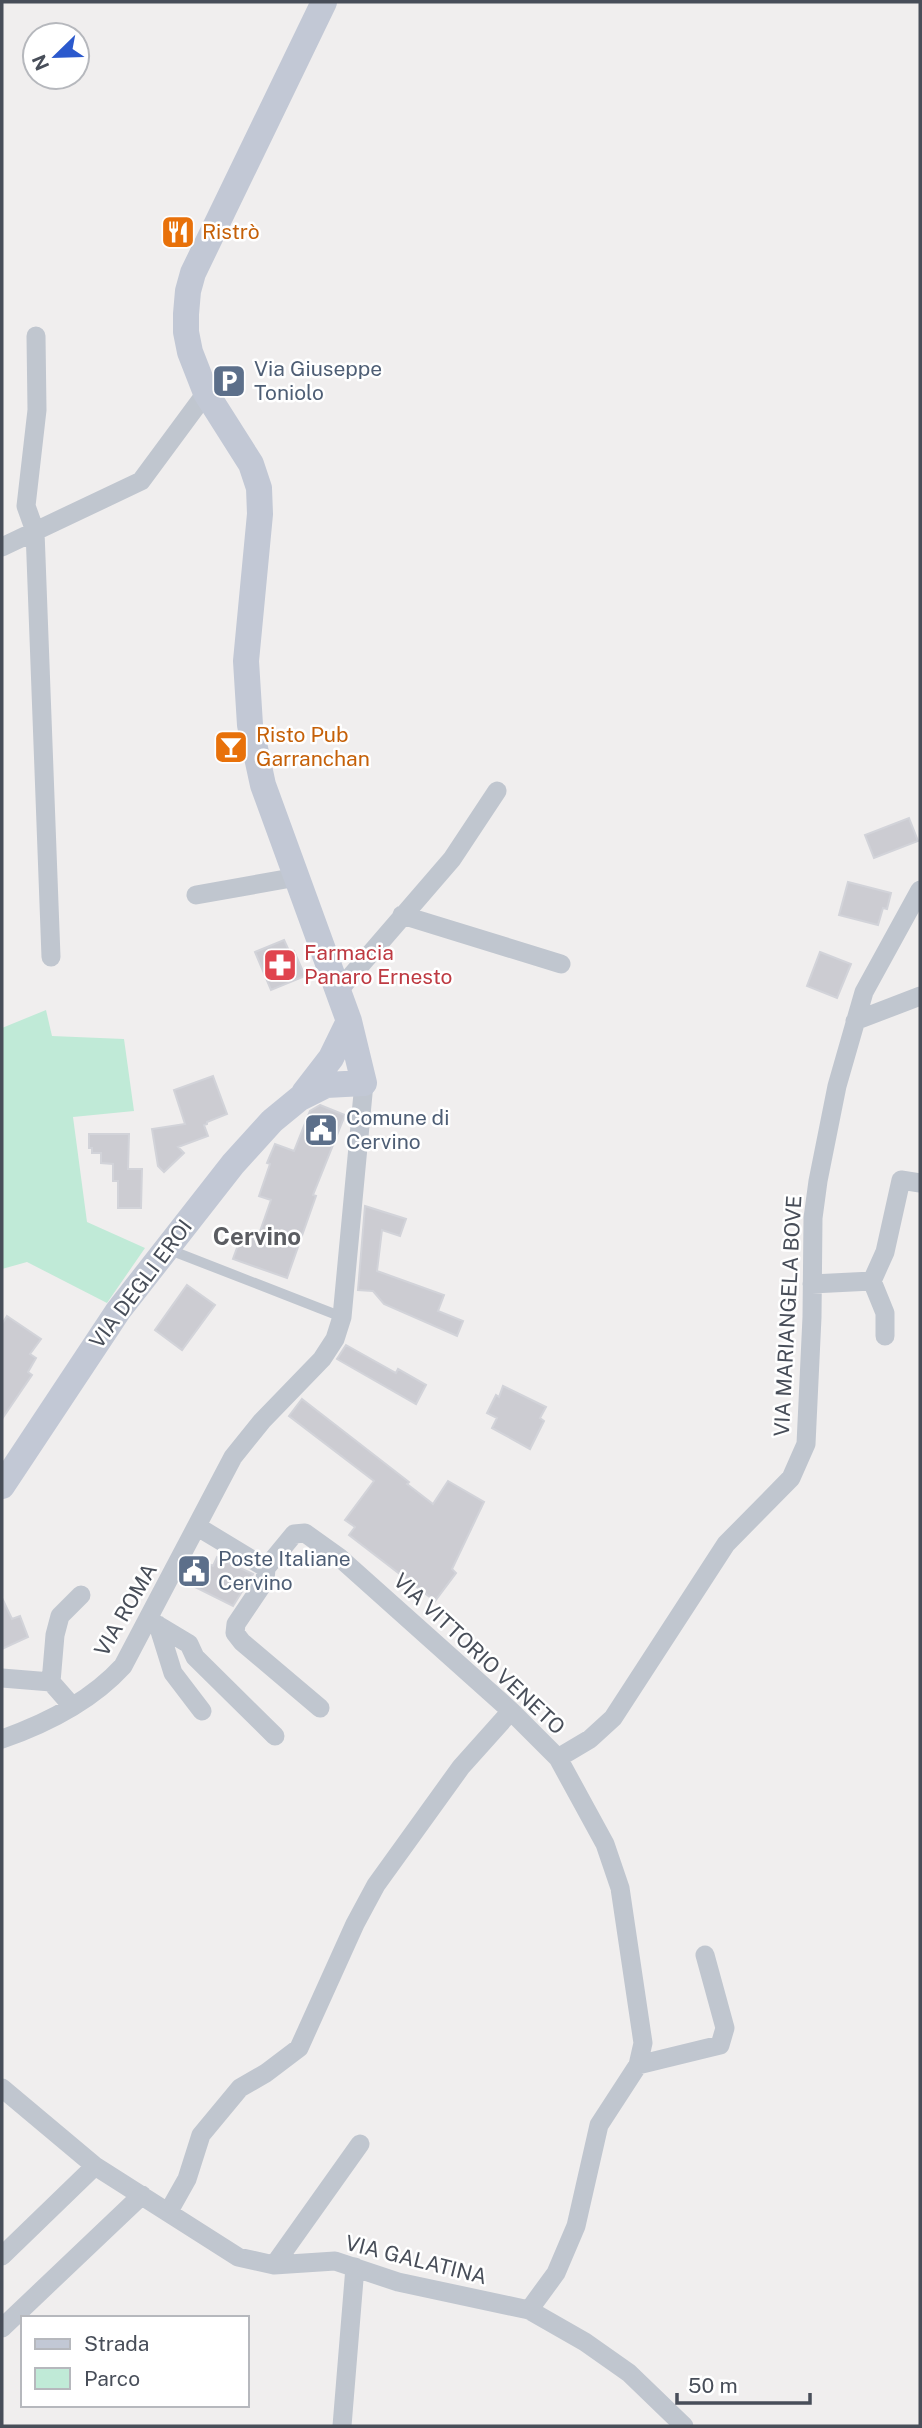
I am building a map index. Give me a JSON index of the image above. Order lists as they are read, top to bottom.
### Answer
{
  "streets": {
    "street": [
      "VIA DEGLI EROI",
      "VIA MARIANGELA BOVE",
      "VIA ROMA",
      "VIA VITTORIO VENETO",
      "VIA GALATINA"
    ]
  },
  "crossings": [
    ["VIA MARIANGELA BOVE", "VIA VITTORIO VENETO"],
    ["VIA VITTORIO VENETO", "VIA GALATINA"]
  ],
  "districts": ["Cervino"],
  "places": {
    "restaurant": ["Ristrò"],
    "parking": ["Via Giuseppe Toniolo"],
    "bar": ["Risto Pub Garranchan"],
    "pharmacy": ["Farmacia Panaro Ernesto"],
    "public building": ["Comune di Cervino", "Poste Italiane Cervino"]
  },
  "legend": ["Strada", "Parco"],
  "scale_bar": "50 m",
  "north": "bottom left"
}
